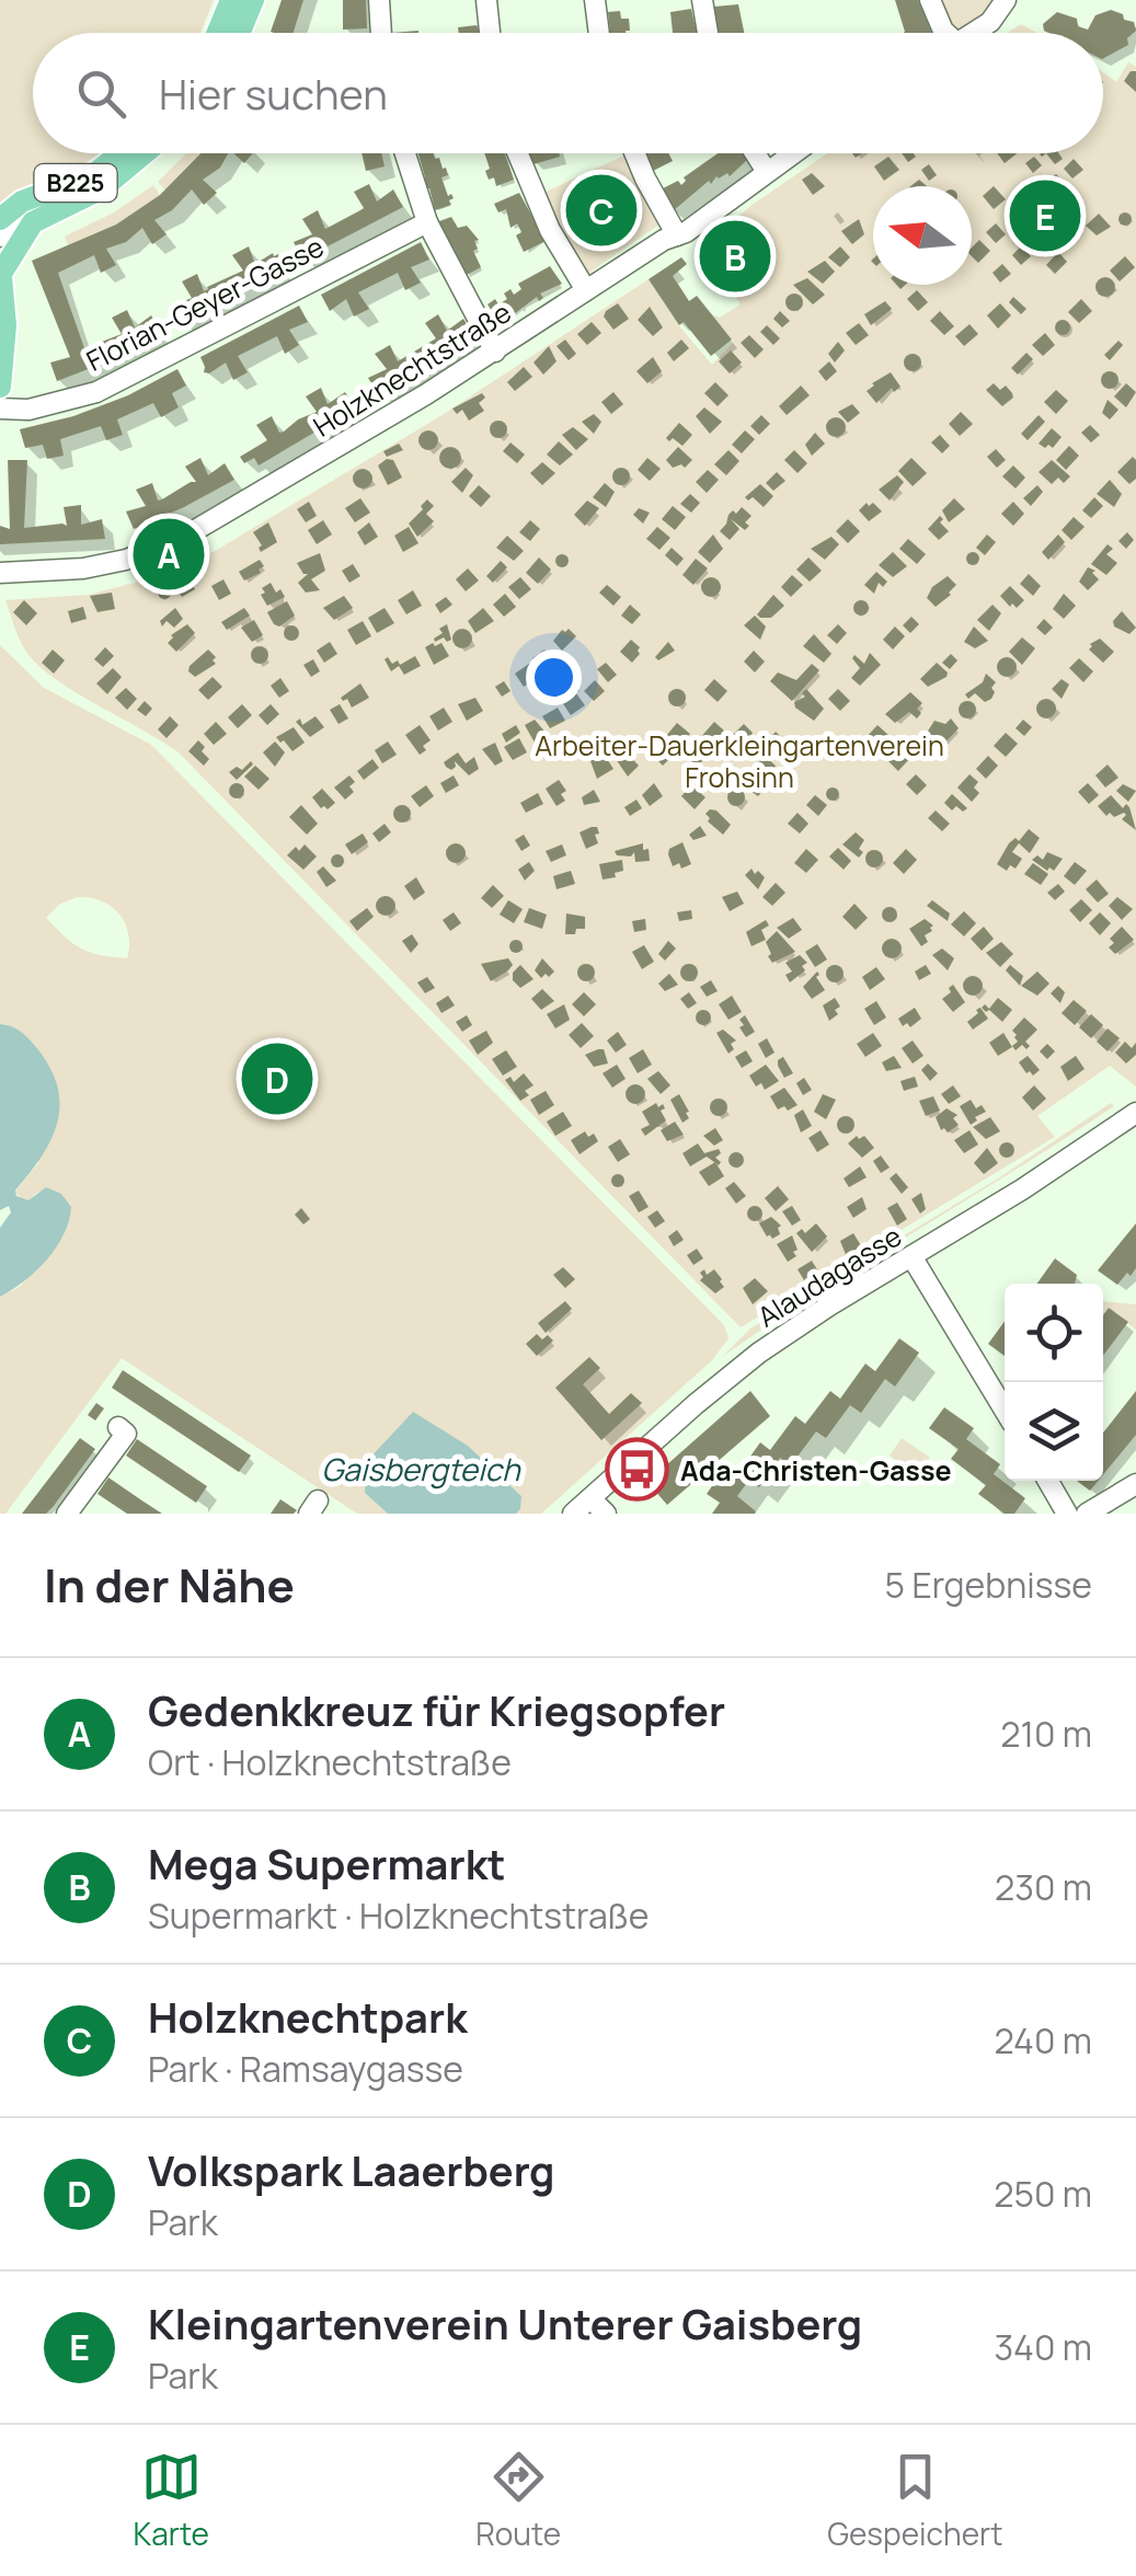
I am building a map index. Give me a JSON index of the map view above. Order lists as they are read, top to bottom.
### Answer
{
  "streets": {
    "main road": ["B225"],
    "street": ["Florian-Geyer-Gasse", "Holzknechtstraße", "Alaudagasse"]
  },
  "water": ["Gaisbergteich"],
  "parks": ["Arbeiter-Dauerkleingartenverein Frohsinn"],
  "places": {
    "bus stop": ["Ada-Christen-Gasse"]
  },
  "north": "left",
  "page": {
    "search": "Hier suchen",
    "pins": [
      "C",
      "E",
      "B",
      "A",
      "D"
    ],
    "heading": ["In der Nähe", "5 Ergebnisse"],
    "list": [
      {
        "mark": "A",
        "name": "Gedenkkreuz für Kriegsopfer",
        "note": "Ort · Holzknechtstraße",
        "value": "210 m"
      },
      {
        "mark": "B",
        "name": "Mega Supermarkt",
        "note": "Supermarkt · Holzknechtstraße",
        "value": "230 m"
      },
      {
        "mark": "C",
        "name": "Holzknechtpark",
        "note": "Park · Ramsaygasse",
        "value": "240 m"
      },
      {
        "mark": "D",
        "name": "Volkspark Laaerberg",
        "note": "Park",
        "value": "250 m"
      },
      {
        "mark": "E",
        "name": "Kleingartenverein Unterer Gaisberg",
        "note": "Park",
        "value": "340 m"
      }
    ],
    "nav": ["Karte", "Route", "Gespeichert"]
  }
}
